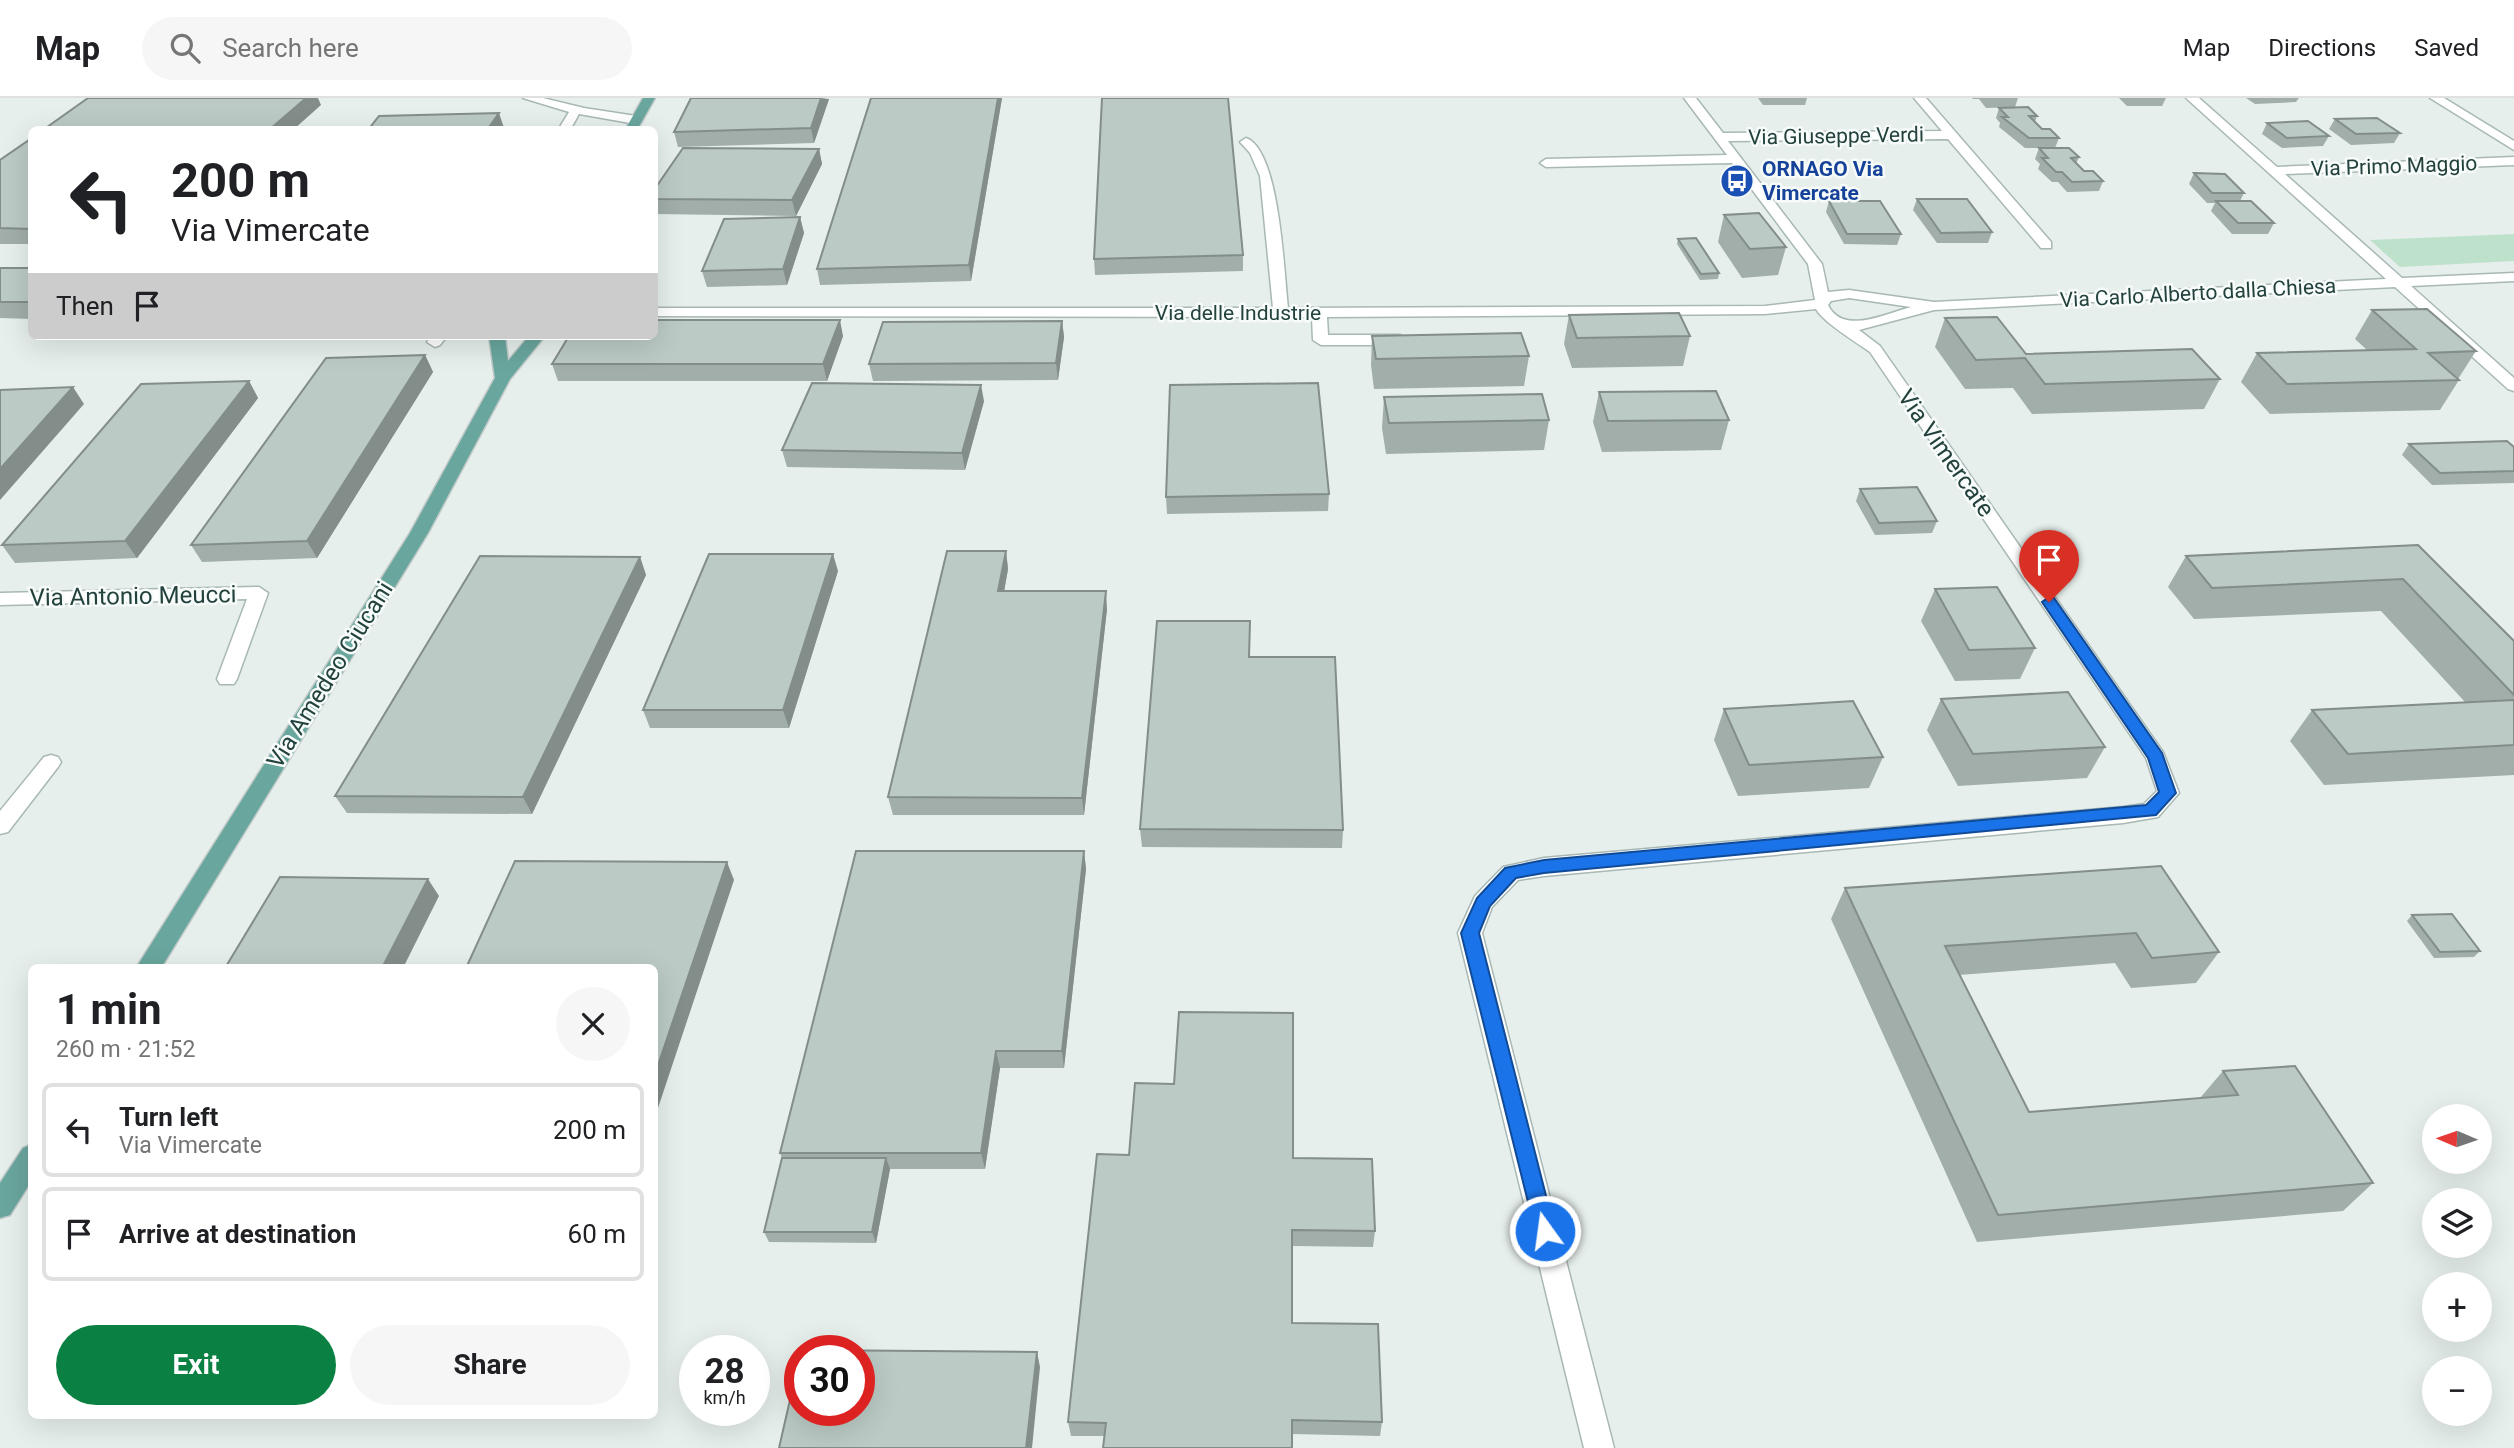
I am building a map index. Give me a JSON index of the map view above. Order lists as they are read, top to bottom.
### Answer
{
  "streets": {
    "main road": ["Via Amedeo Ciucani"],
    "street": [
      "Via Giuseppe Verdi",
      "Via Primo Maggio",
      "Via Carlo Alberto dalla Chiesa",
      "Via delle Industrie",
      "Via Vimercate",
      "Via Antonio Meucci"
    ]
  },
  "crossings": [
    ["Via Primo Maggio", "Via Carlo Alberto dalla Chiesa"],
    ["Via Carlo Alberto dalla Chiesa", "Via Vimercate"],
    ["Via delle Industrie", "Via Vimercate"]
  ],
  "places": {
    "bus stop": ["ORNAGO Via Vimercate"]
  },
  "north": "left",
  "page": {
    "header": "Map",
    "search": "Search here",
    "nav": ["Map", "Directions", "Saved"],
    "turn": ["200 m", "Via Vimercate"],
    "then": "Then",
    "heading": ["1 min", "260 m · 21:52"],
    "list": [
      {
        "name": "Turn left",
        "note": "Via Vimercate",
        "value": "200 m"
      },
      {
        "name": "Arrive at destination",
        "value": "60 m"
      }
    ],
    "map_buttons": ["+", "−"],
    "buttons": ["Exit", "Share"],
    "speed": "28 km/h",
    "limit": "30"
  }
}
